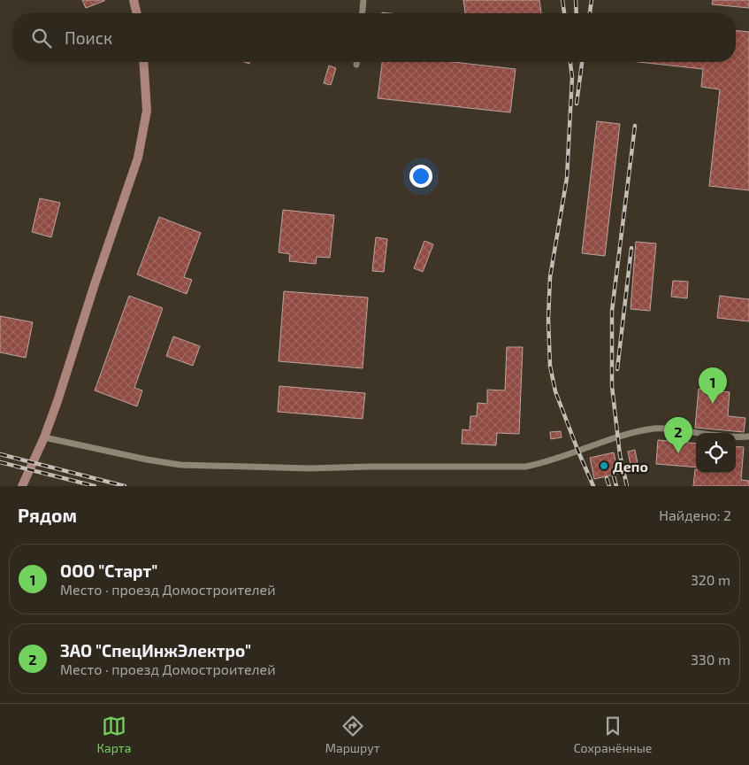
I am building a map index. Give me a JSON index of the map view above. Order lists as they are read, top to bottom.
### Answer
{
  "places": ["Депо"],
  "page": {
    "search": "Поиск",
    "pins": ["1", "2"],
    "heading": ["Рядом", "Найдено: 2"],
    "list": [
      {
        "mark": "1",
        "name": "ООО \"Старт\"",
        "note": "Место · проезд Домостроителей",
        "value": "320 m"
      },
      {
        "mark": "2",
        "name": "ЗАО \"СпецИнжЭлектро\"",
        "note": "Место · проезд Домостроителей",
        "value": "330 m"
      }
    ],
    "nav": ["Карта", "Маршрут", "Сохранённые"]
  }
}
